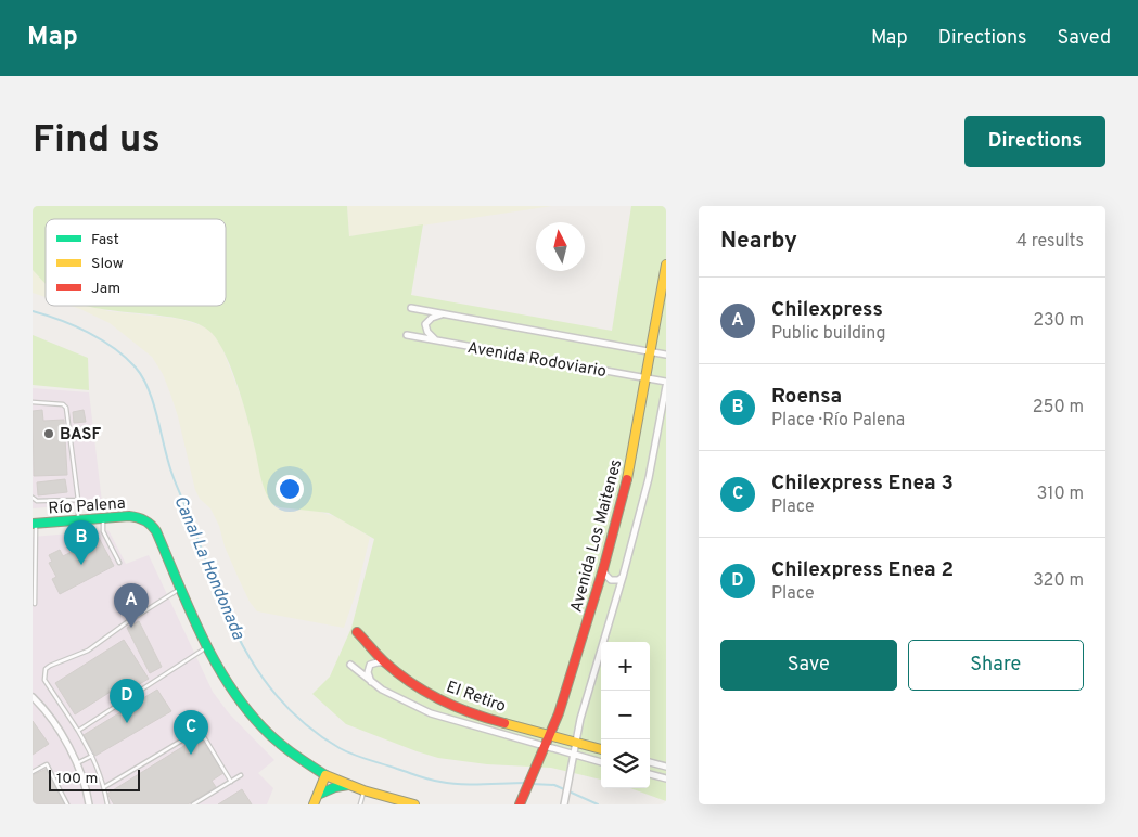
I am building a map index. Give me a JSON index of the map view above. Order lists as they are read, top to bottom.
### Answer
{
  "streets": {
    "street": [
      "Avenida Rodoviario",
      "Río Palena",
      "Avenida Los Maitenes",
      "El Retiro"
    ]
  },
  "crossings": [
    ["Avenida Rodoviario", "Avenida Los Maitenes"],
    ["Avenida Los Maitenes", "El Retiro"]
  ],
  "water": ["Canal La Hondonada"],
  "places": ["BASF"],
  "legend": ["Fast", "Slow", "Jam"],
  "scale_bar": "100 m",
  "north": "top",
  "page": {
    "header": "Map",
    "nav": ["Map", "Directions", "Saved"],
    "buttons": [
      "Directions",
      ["Save", "Share"]
    ],
    "title": "Find us",
    "heading": ["Nearby", "4 results"],
    "list": [
      {
        "mark": "A",
        "name": "Chilexpress",
        "note": "Public building",
        "value": "230 m"
      },
      {
        "mark": "B",
        "name": "Roensa",
        "note": "Place · Río Palena",
        "value": "250 m"
      },
      {
        "mark": "C",
        "name": "Chilexpress Enea 3",
        "note": "Place",
        "value": "310 m"
      },
      {
        "mark": "D",
        "name": "Chilexpress Enea 2",
        "note": "Place",
        "value": "320 m"
      }
    ],
    "pins": [
      "B",
      "A",
      "D",
      "C"
    ],
    "map_buttons": ["+", "−"],
    "scale": "100 m"
  }
}
